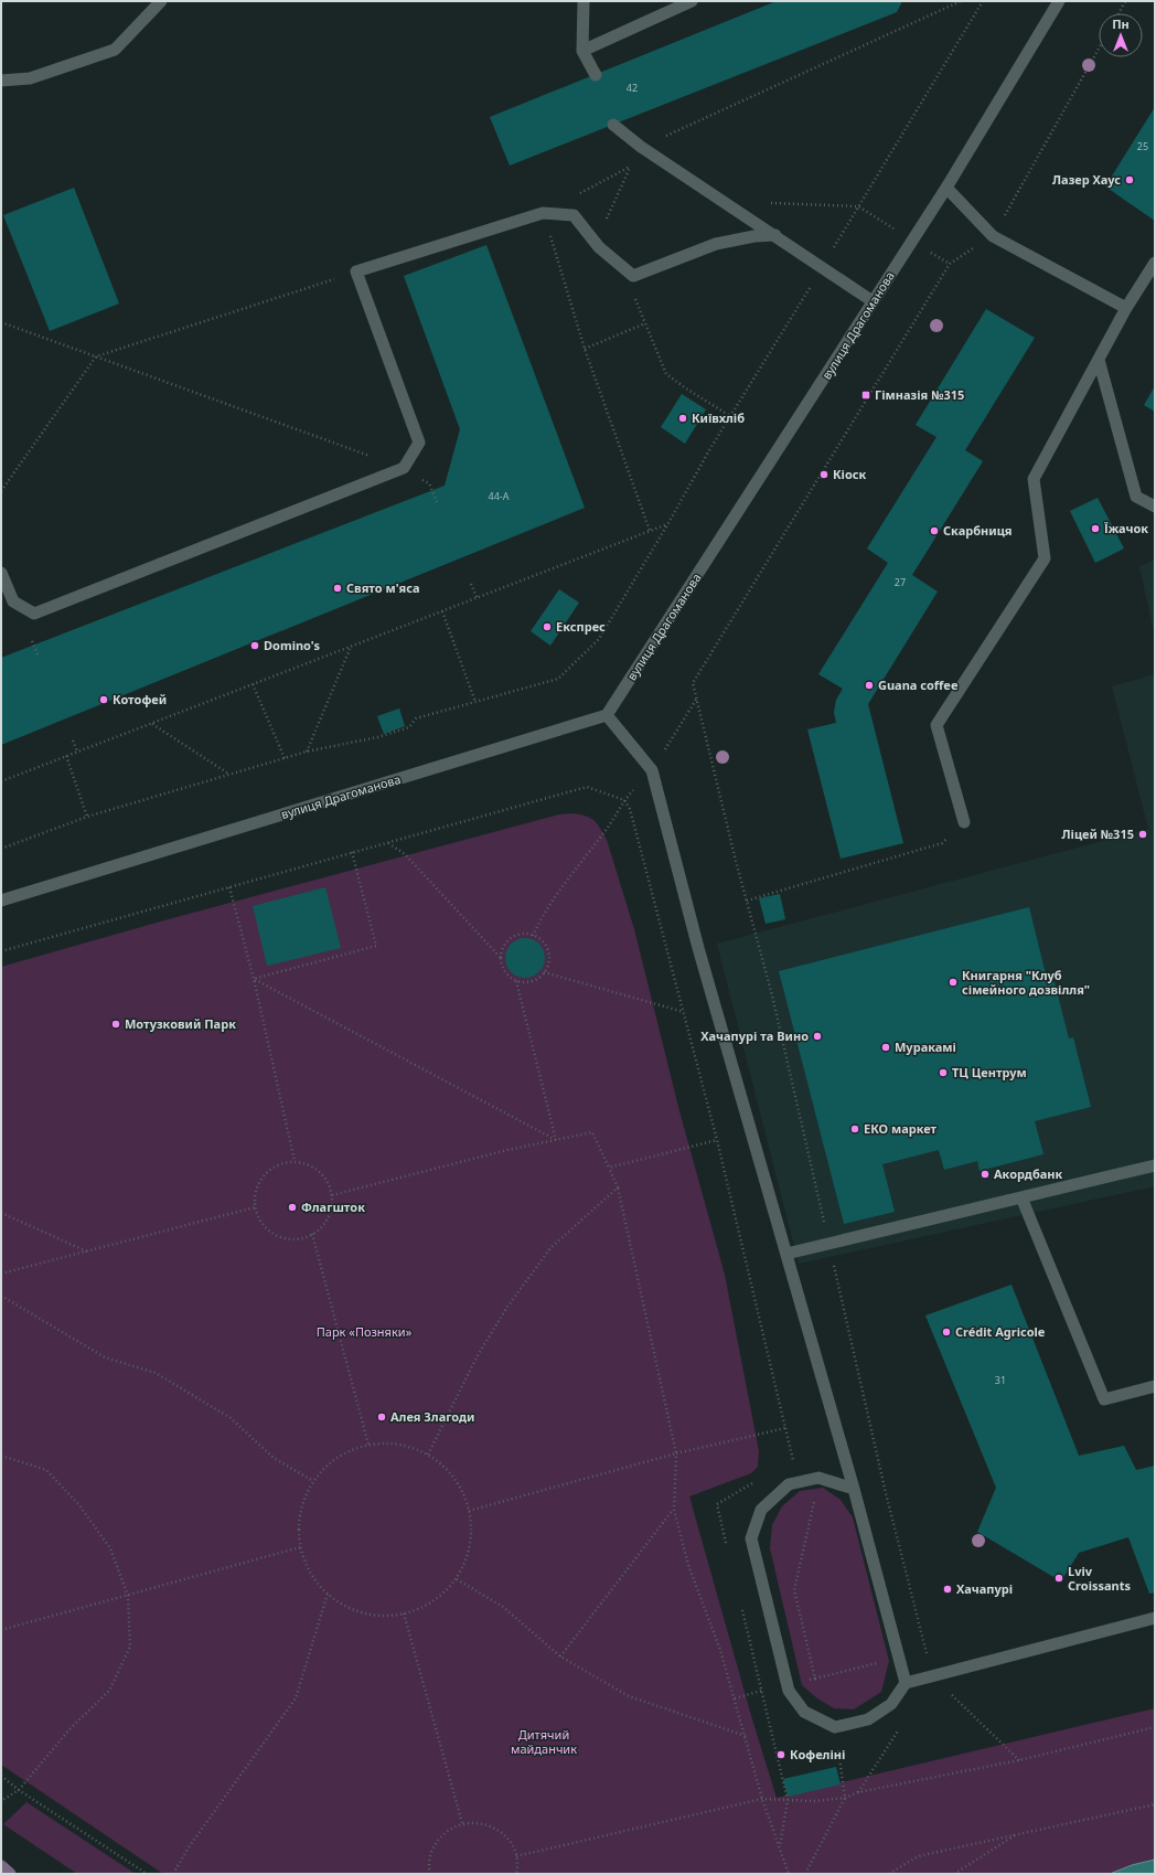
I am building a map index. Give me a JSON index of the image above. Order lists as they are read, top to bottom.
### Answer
{
  "streets": {
    "street": ["вулиця Драгоманова"]
  },
  "parks": ["Парк «Позняки»", "Дитячий майданчик"],
  "places": {
    "other": [
      "Лазер Хаус",
      "Київхліб",
      "Кіоск",
      "Їжачок",
      "Скарбниця",
      "Свято м'яса",
      "Експрес",
      "Domino's",
      "Guana coffee",
      "Котофей",
      "Ліцей №315",
      "Книгарня \"Клуб сімейного дозвілля\"",
      "Мотузковий Парк",
      "Хачапурі та Вино",
      "Муракамі",
      "ТЦ Центрум",
      "ЕКО маркет",
      "Акордбанк",
      "Флагшток",
      "Crédit Agricole",
      "Алея Злагоди",
      "Lviv Croissants",
      "Хачапурі",
      "Кофеліні"
    ],
    "transit": ["Гімназія №315"]
  },
  "house_numbers": [
    "42",
    "25",
    "44-А",
    "27",
    "31"
  ],
  "north": "top"
}
